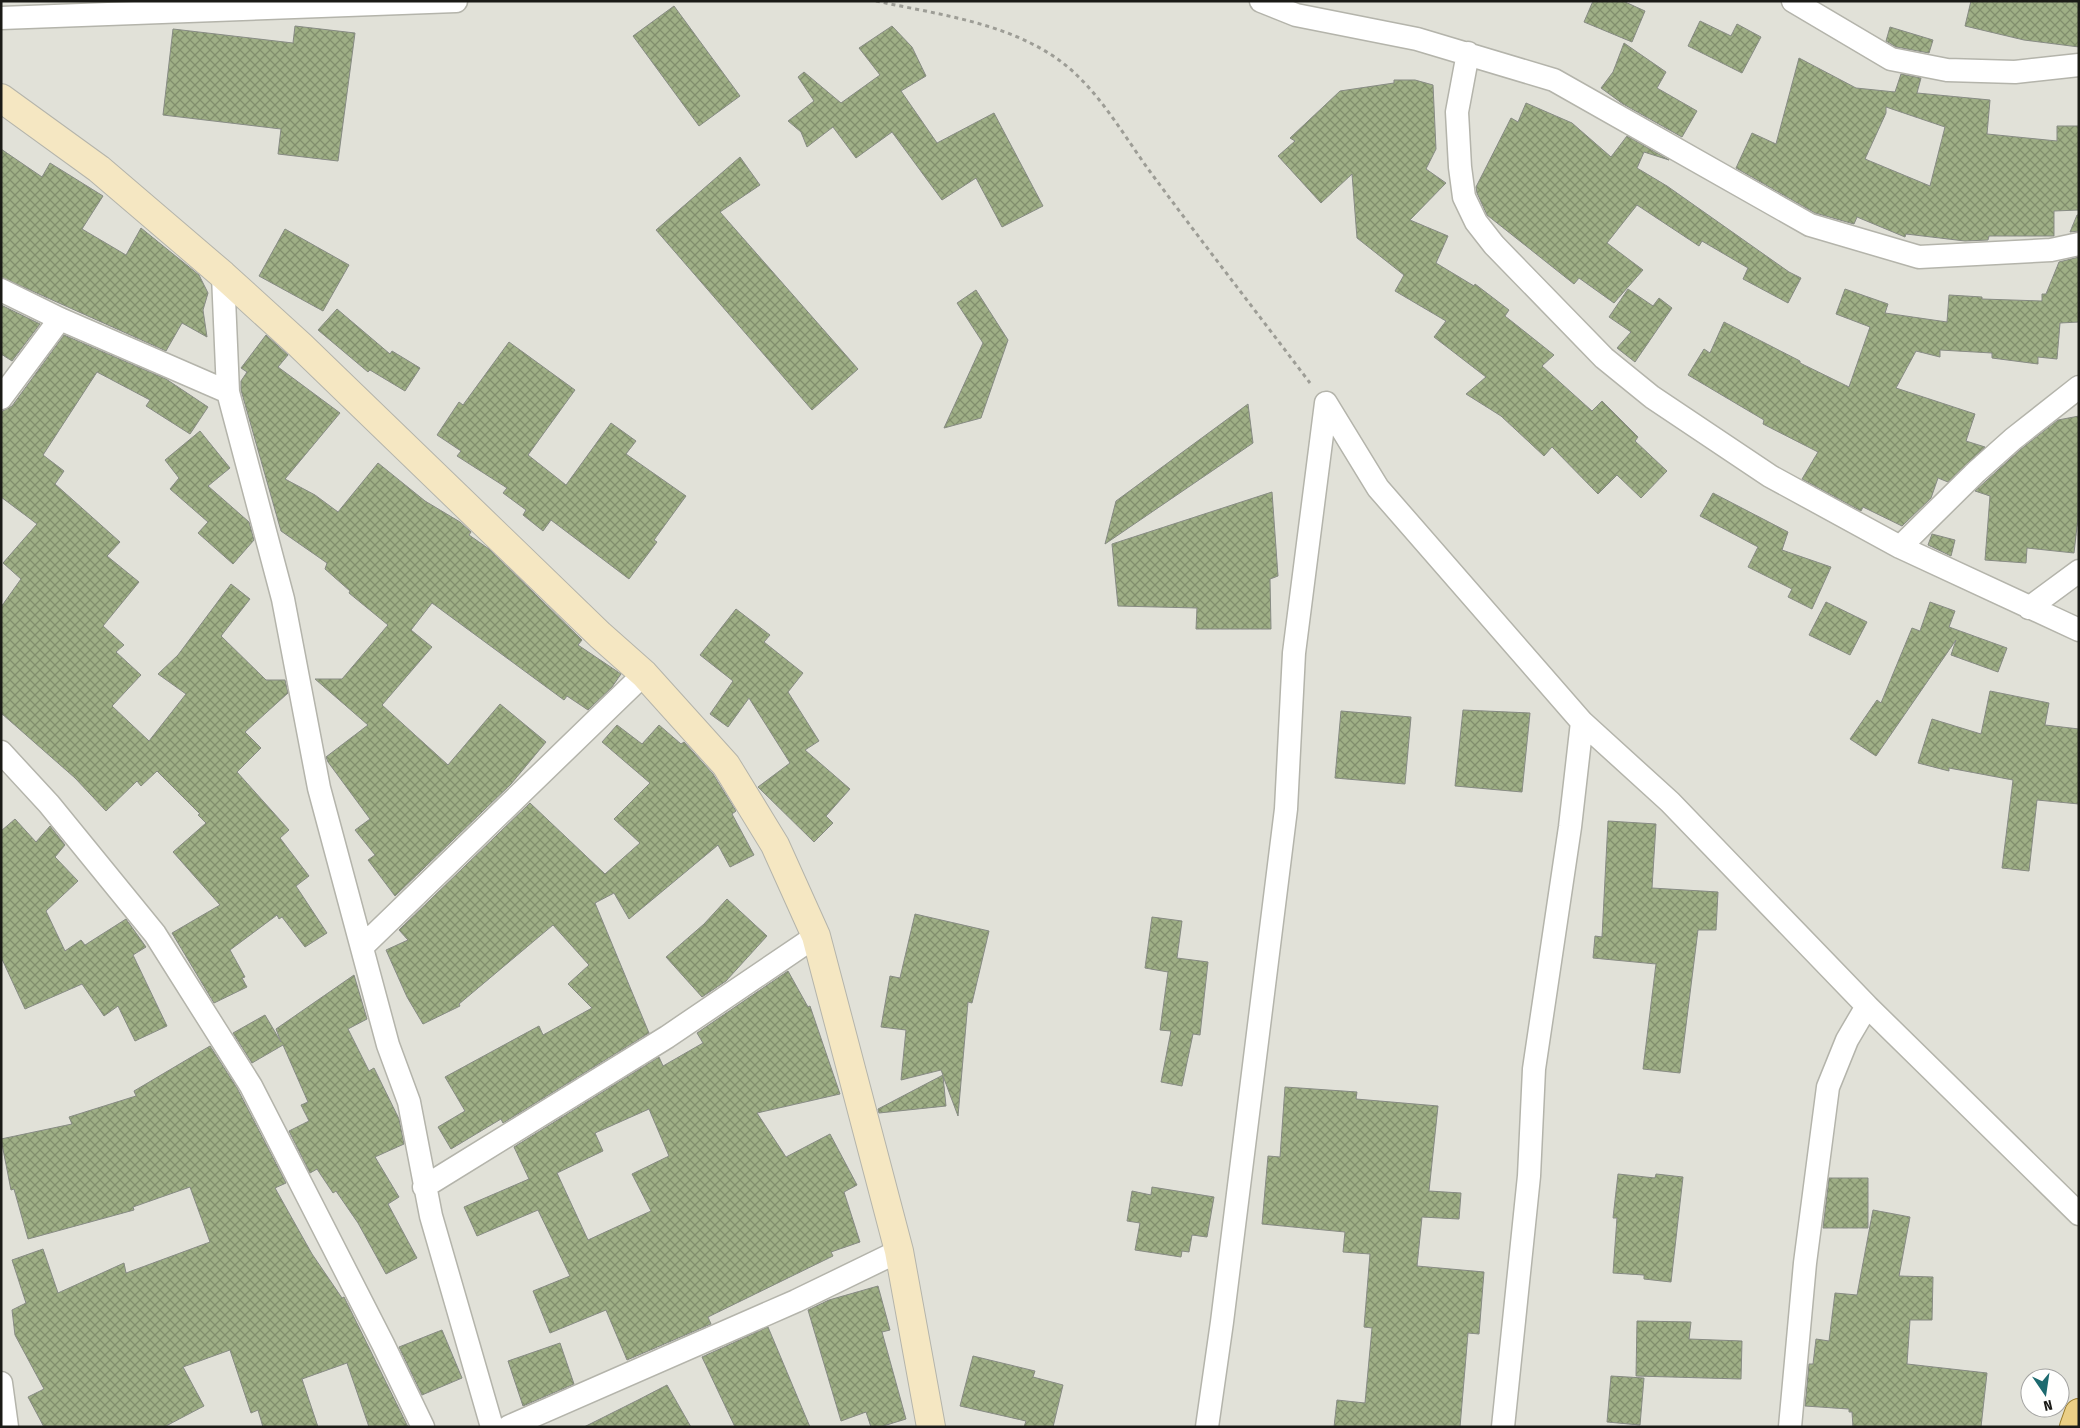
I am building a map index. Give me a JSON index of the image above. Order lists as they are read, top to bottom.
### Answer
{
  "north": "bottom"
}
